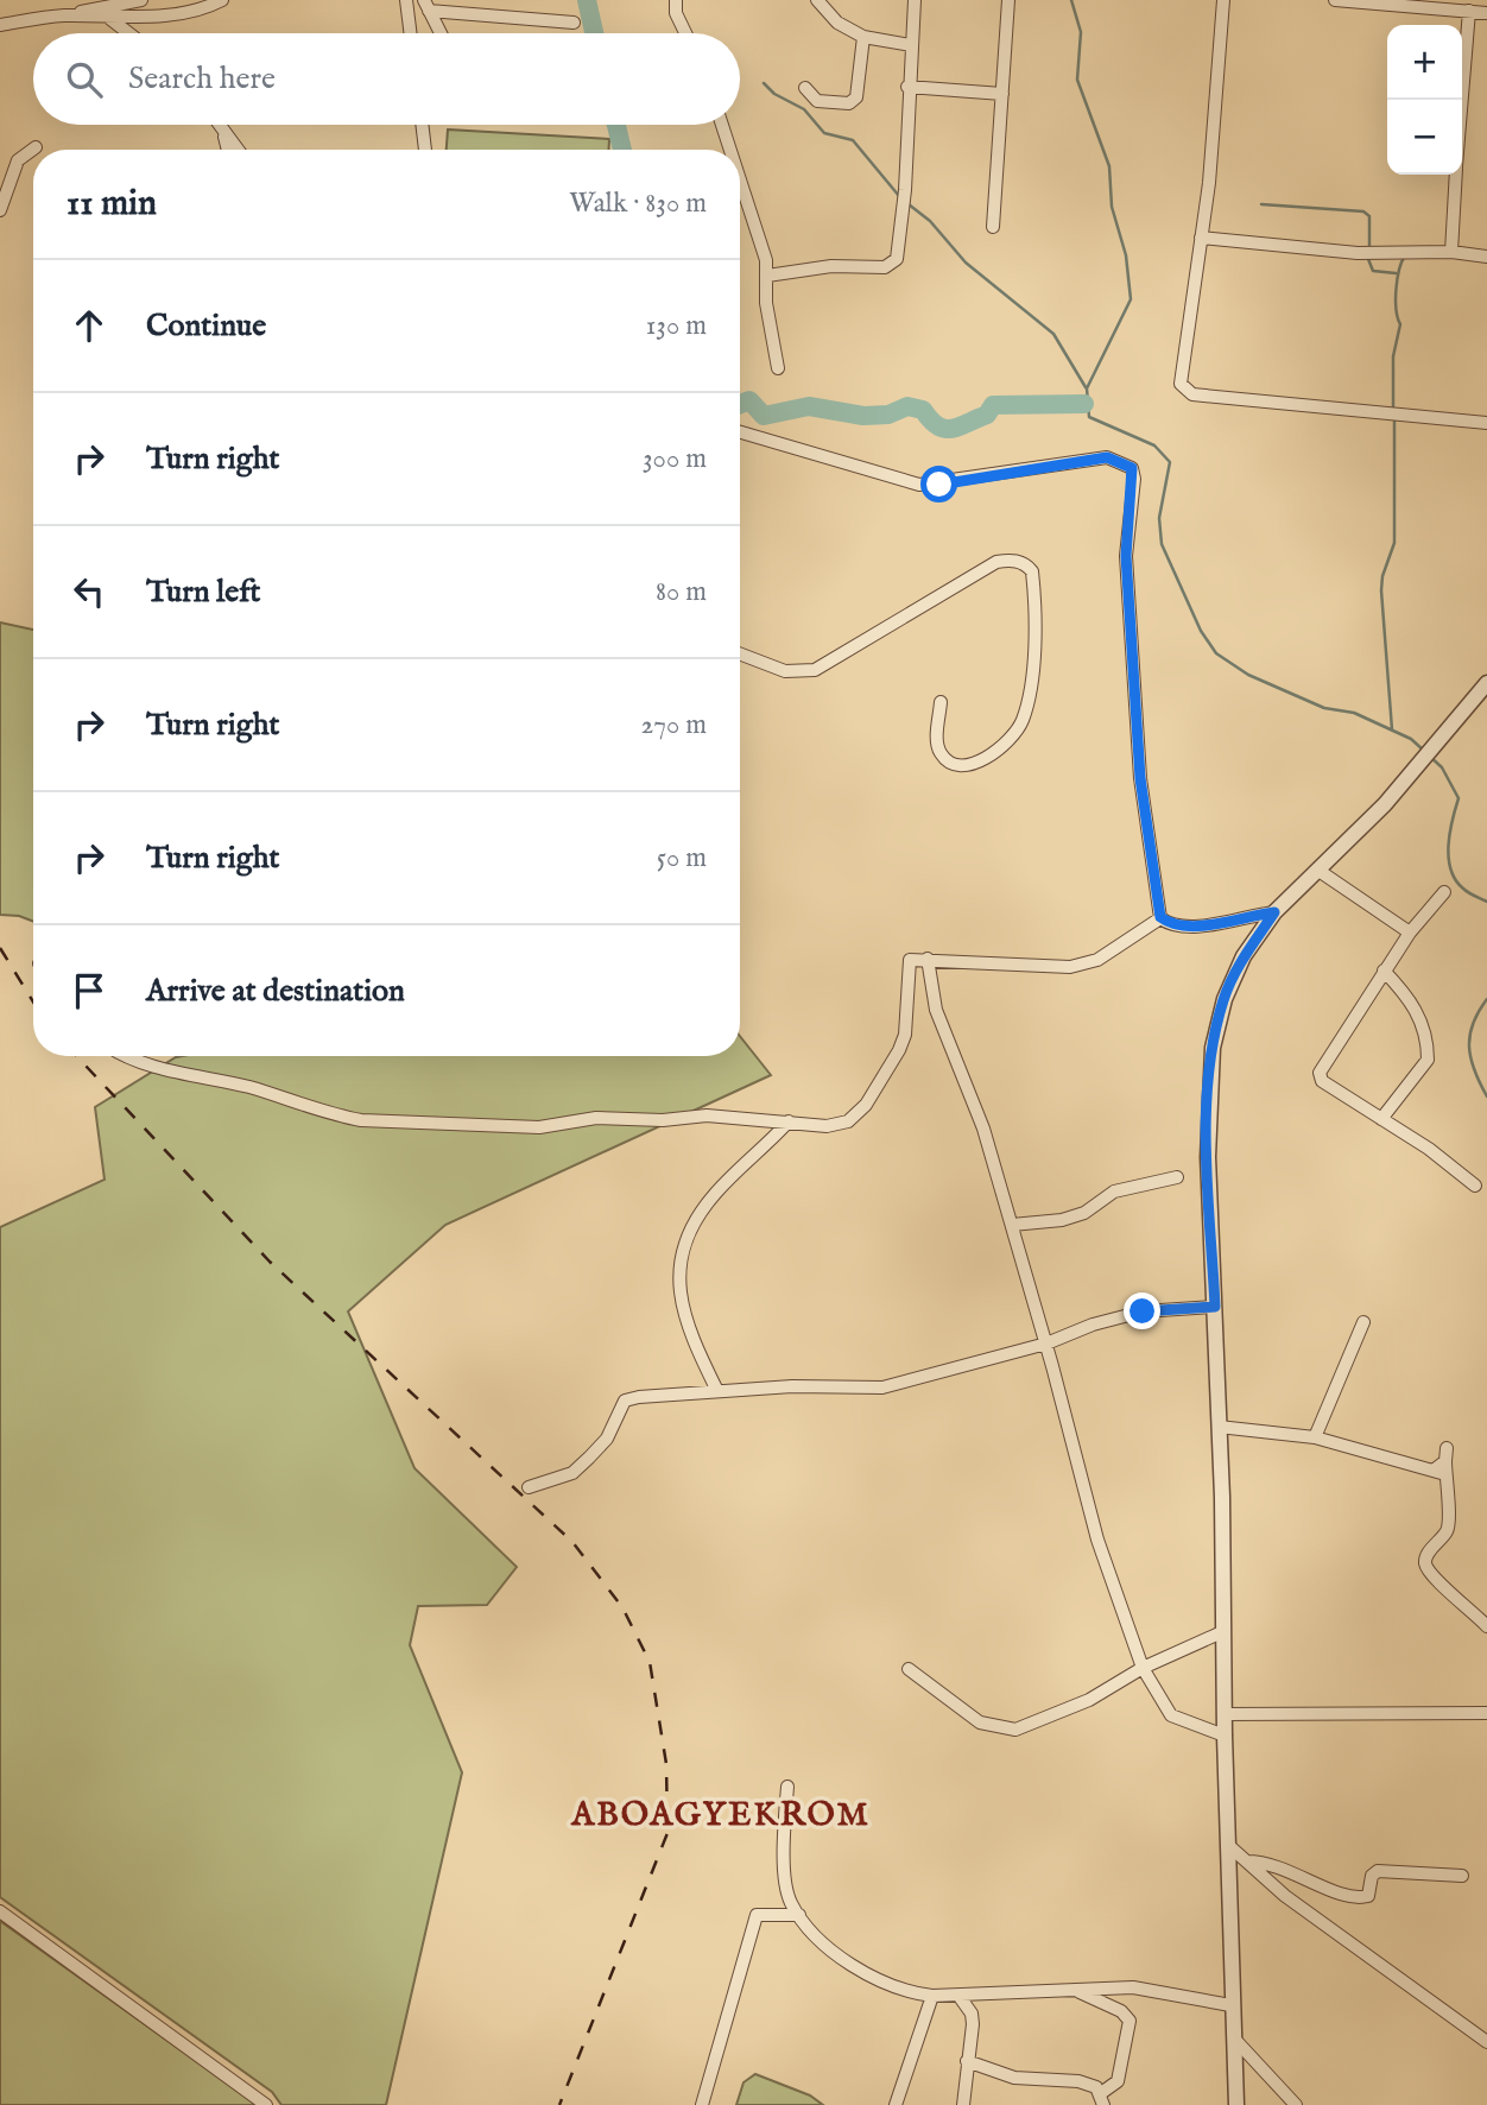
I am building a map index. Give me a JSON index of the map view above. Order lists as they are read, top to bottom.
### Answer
{
  "districts": ["ABOAGYEKROM"],
  "page": {
    "map_buttons": ["+", "−"],
    "search": "Search here",
    "heading": ["11 min", "Walk · 830 m"],
    "list": [
      ["Continue", "130 m"],
      ["Turn right", "300 m"],
      ["Turn left", "80 m"],
      ["Turn right", "270 m"],
      ["Turn right", "50 m"],
      "Arrive at destination"
    ]
  }
}
